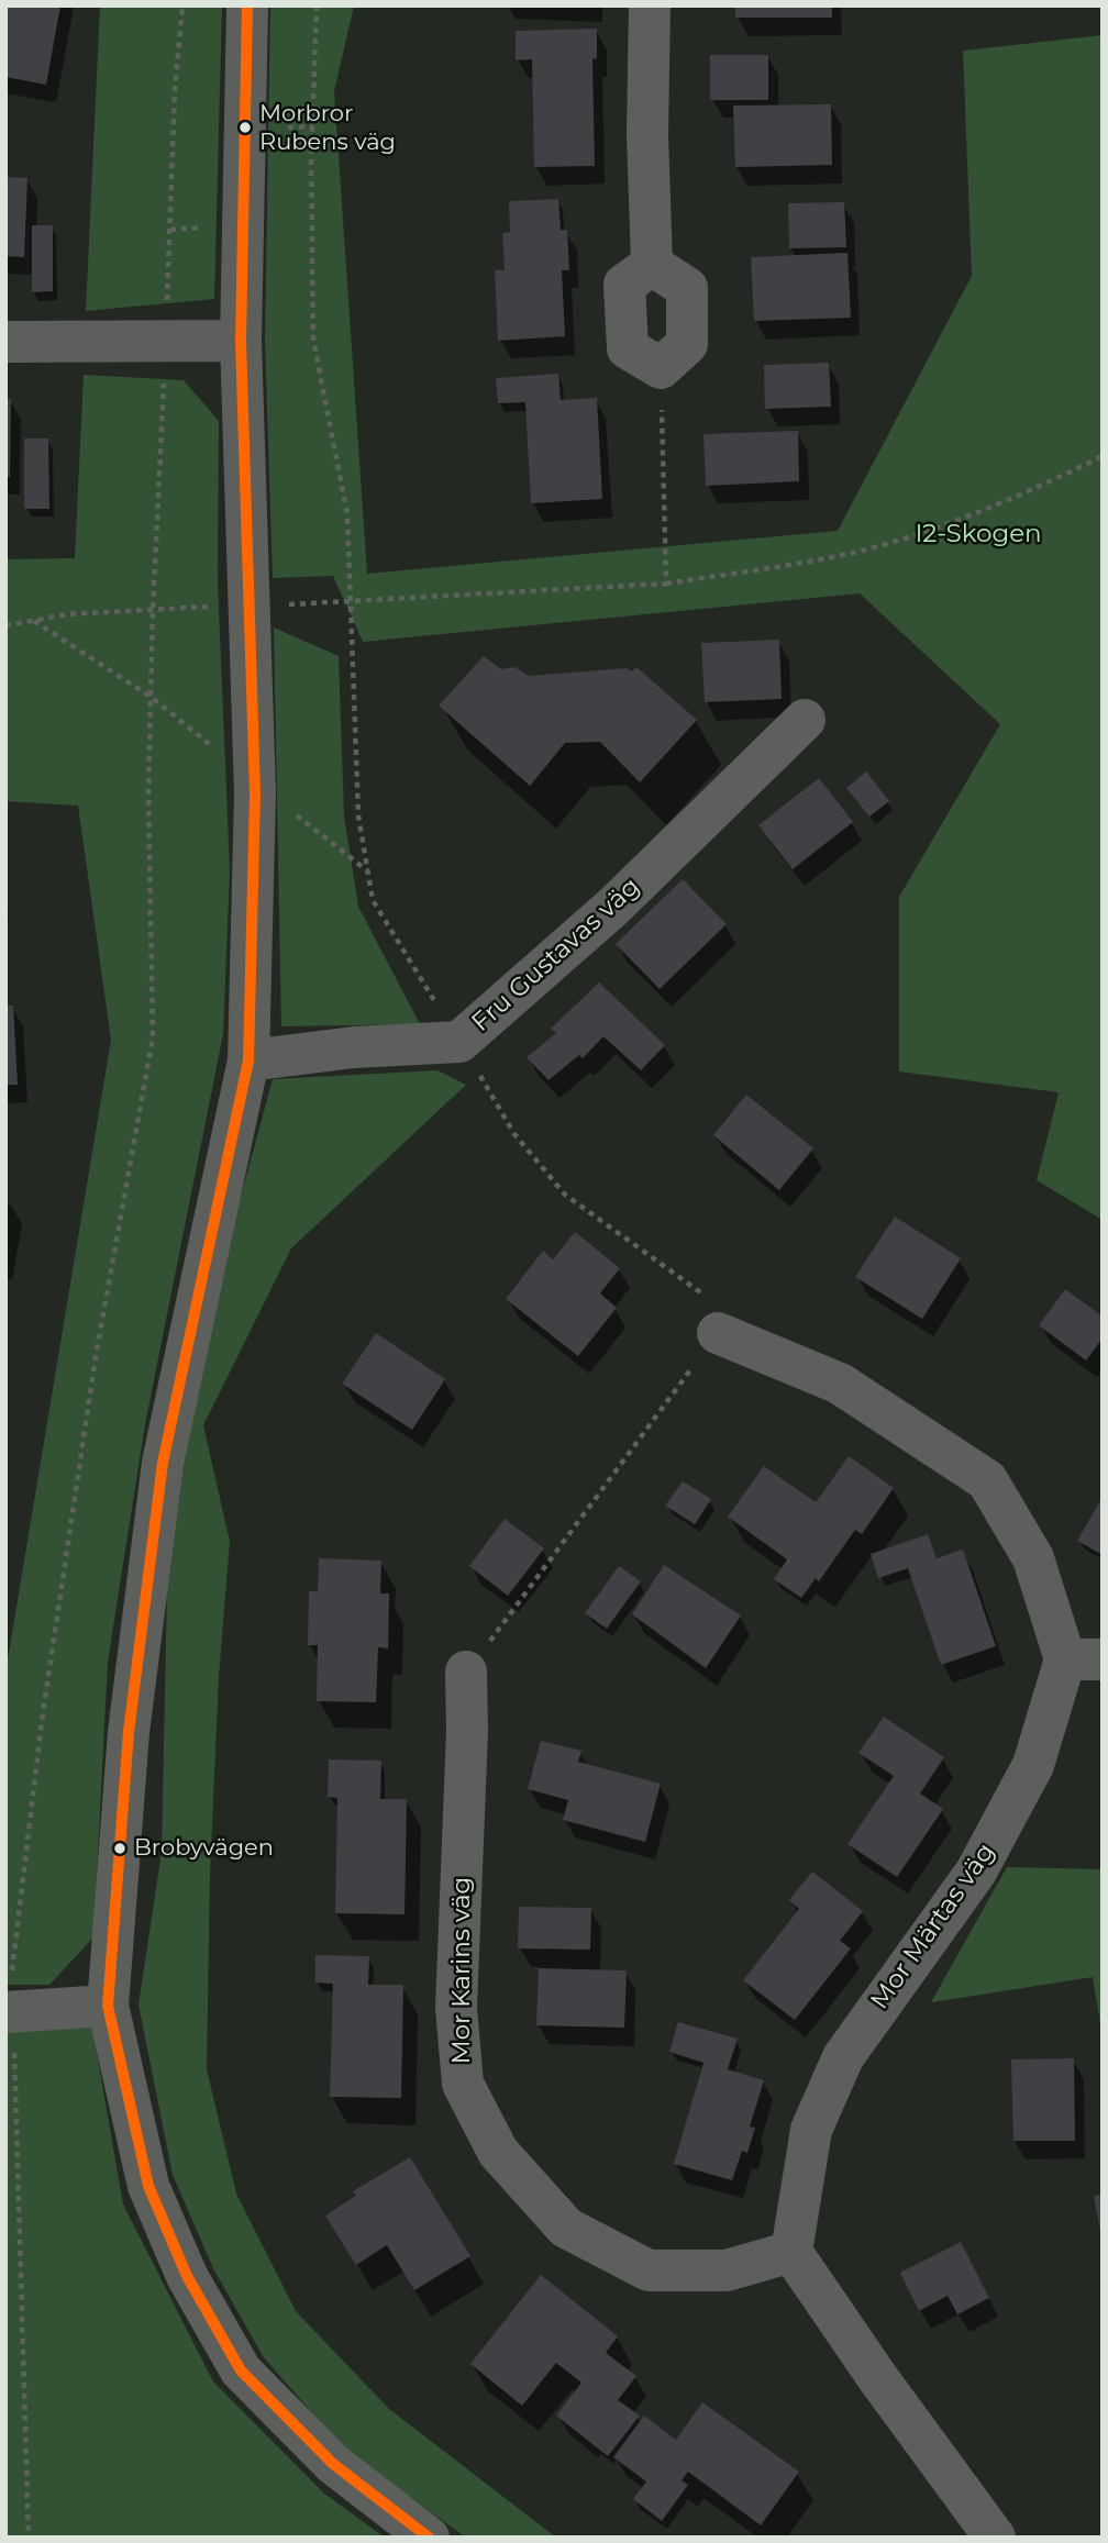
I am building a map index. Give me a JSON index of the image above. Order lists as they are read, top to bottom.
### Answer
{
  "streets": {
    "street": ["Fru Gustavas väg", "Mor Märtas väg", "Mor Karins väg"]
  },
  "crossings": [
    ["Mor Märtas väg", "Mor Karins väg"]
  ],
  "parks": ["I2-Skogen"],
  "places": ["Morbror Rubens väg", "Brobyvägen"]
}
